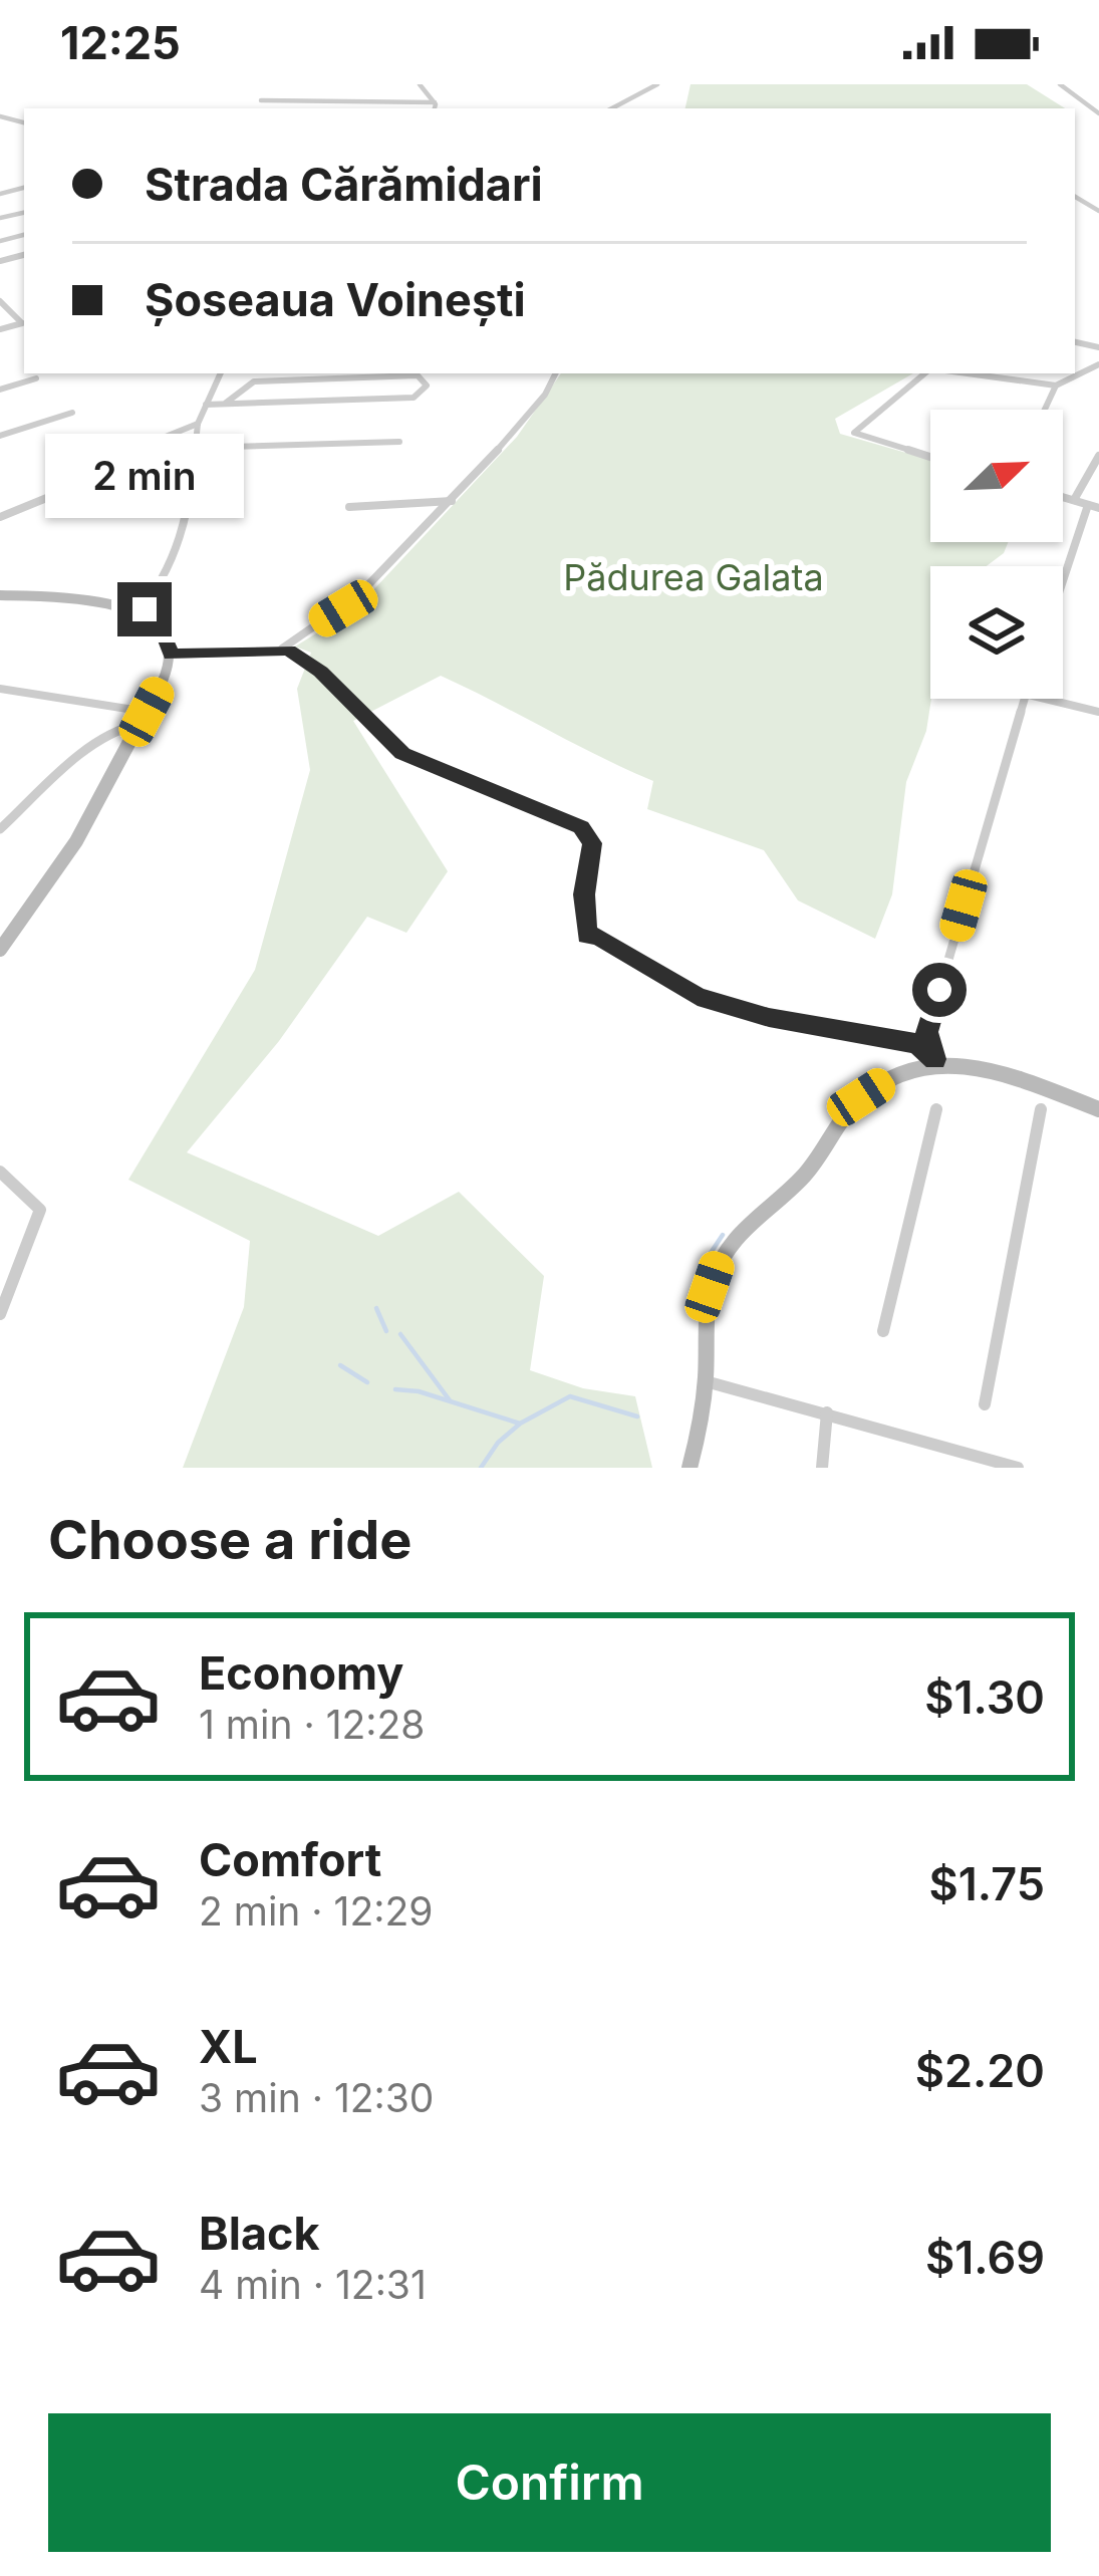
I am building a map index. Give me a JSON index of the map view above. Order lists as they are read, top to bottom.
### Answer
{
  "parks": ["Pădurea Galata"],
  "north": "top right",
  "page": {
    "status": "12:25",
    "banner": ["Strada Cărămidari", "Șoseaua Voinești"],
    "bubble": "2 min",
    "heading": "Choose a ride",
    "list": [
      {
        "name": "Economy",
        "note": "1 min · 12:28",
        "value": "$1.30"
      },
      {
        "name": "Comfort",
        "note": "2 min · 12:29",
        "value": "$1.75"
      },
      {
        "name": "XL",
        "note": "3 min · 12:30",
        "value": "$2.20"
      },
      {
        "name": "Black",
        "note": "4 min · 12:31",
        "value": "$1.69"
      }
    ],
    "buttons": "Confirm"
  }
}
